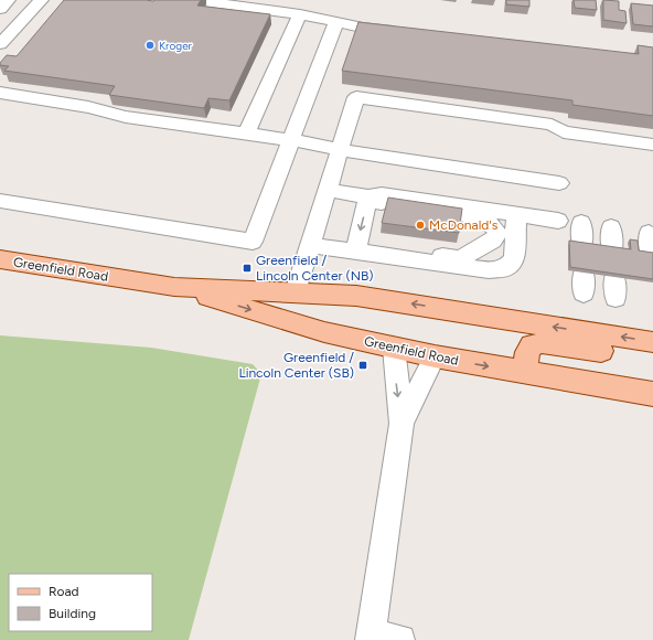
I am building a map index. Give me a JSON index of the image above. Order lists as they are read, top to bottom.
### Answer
{
  "streets": {
    "main road": ["Greenfield Road"]
  },
  "places": {
    "other": ["Kroger", "McDonald's"],
    "transit": ["Greenfield / Lincoln Center (NB)", "Greenfield / Lincoln Center (SB)"]
  },
  "legend": ["Road", "Building"]
}
